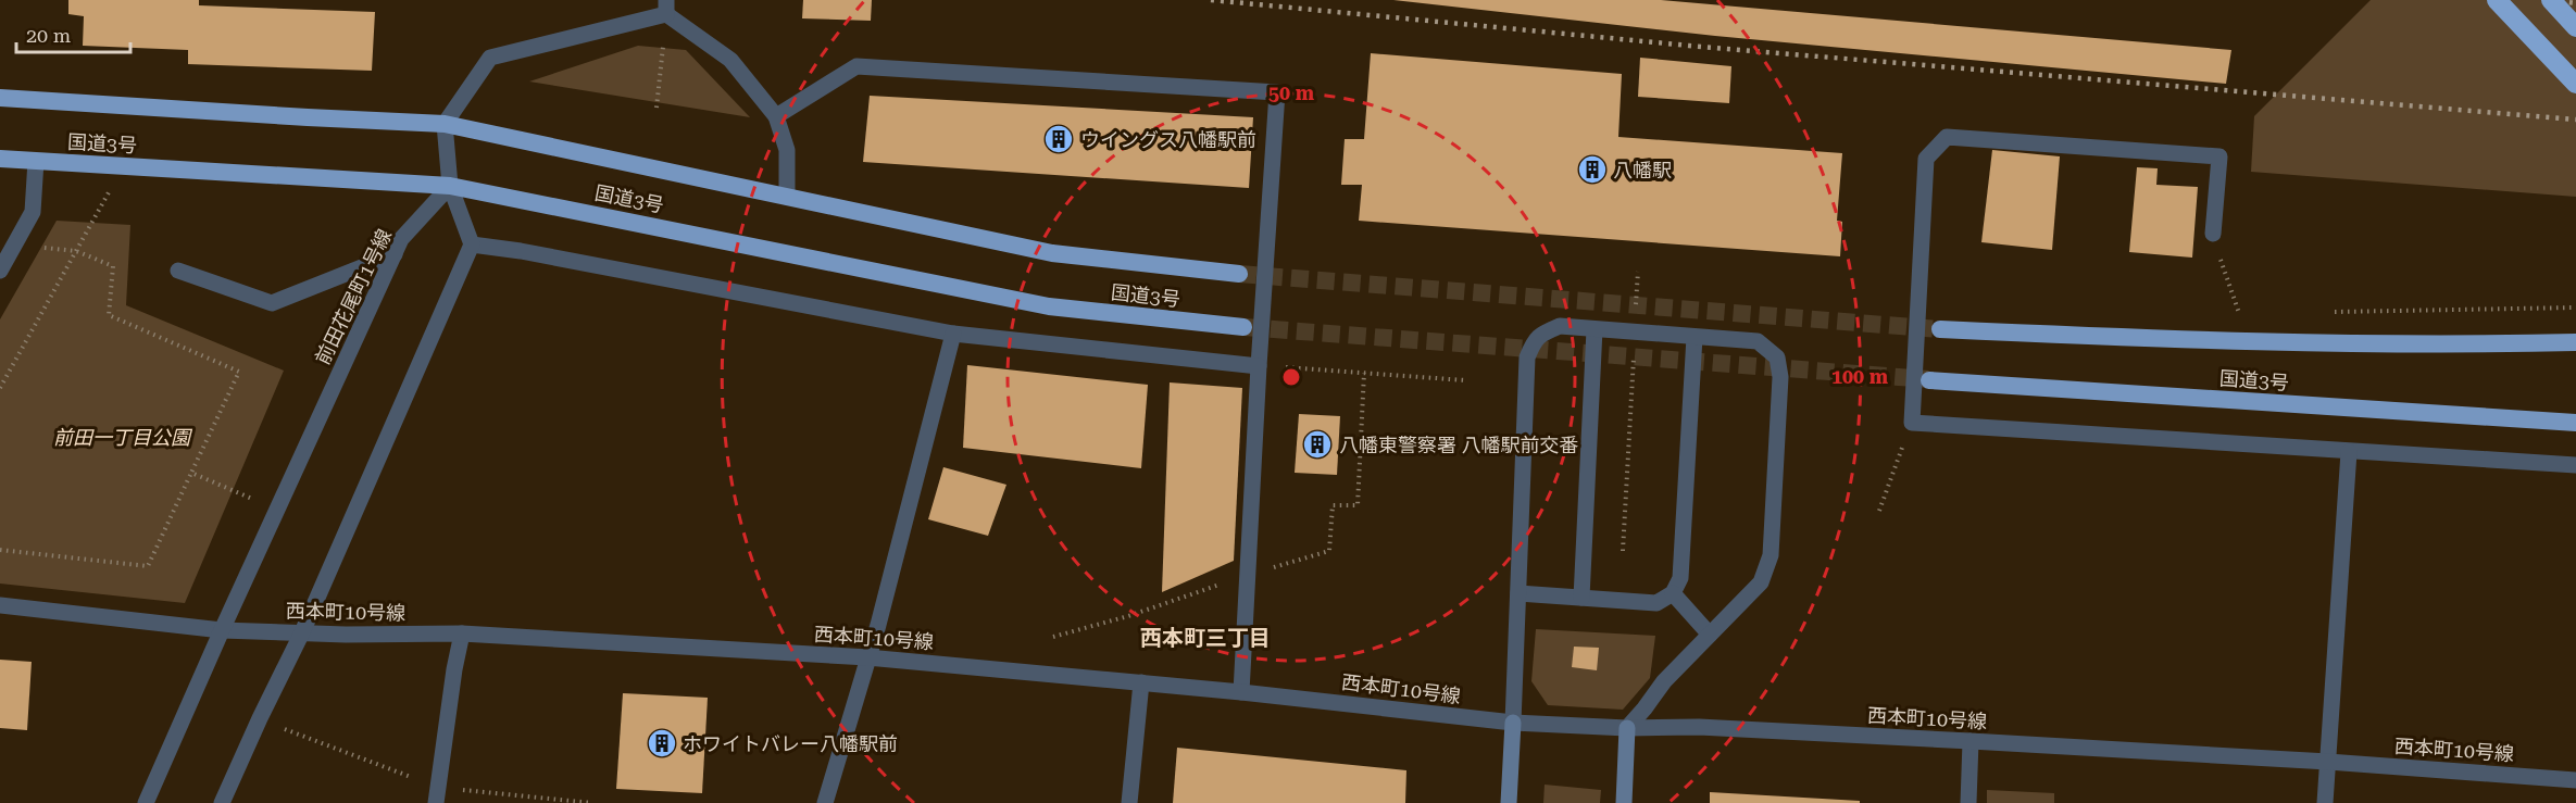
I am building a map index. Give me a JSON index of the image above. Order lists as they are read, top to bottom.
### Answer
{
  "streets": {
    "highway": ["国道3号"],
    "street": ["前田花尾町1号線", "西本町10号線"]
  },
  "crossings": [
    ["国道3号", "前田花尾町1号線"],
    ["前田花尾町1号線", "西本町10号線"]
  ],
  "districts": ["西本町三丁目"],
  "parks": ["前田一丁目公園"],
  "places": {
    "building": [
      "ウイングス八幡駅前",
      "八幡駅",
      "八幡東警察署 八幡駅前交番",
      "ホワイトバレー八幡駅前"
    ]
  },
  "scale_bar": "20 m",
  "rings": ["50 m", "100 m"]
}
